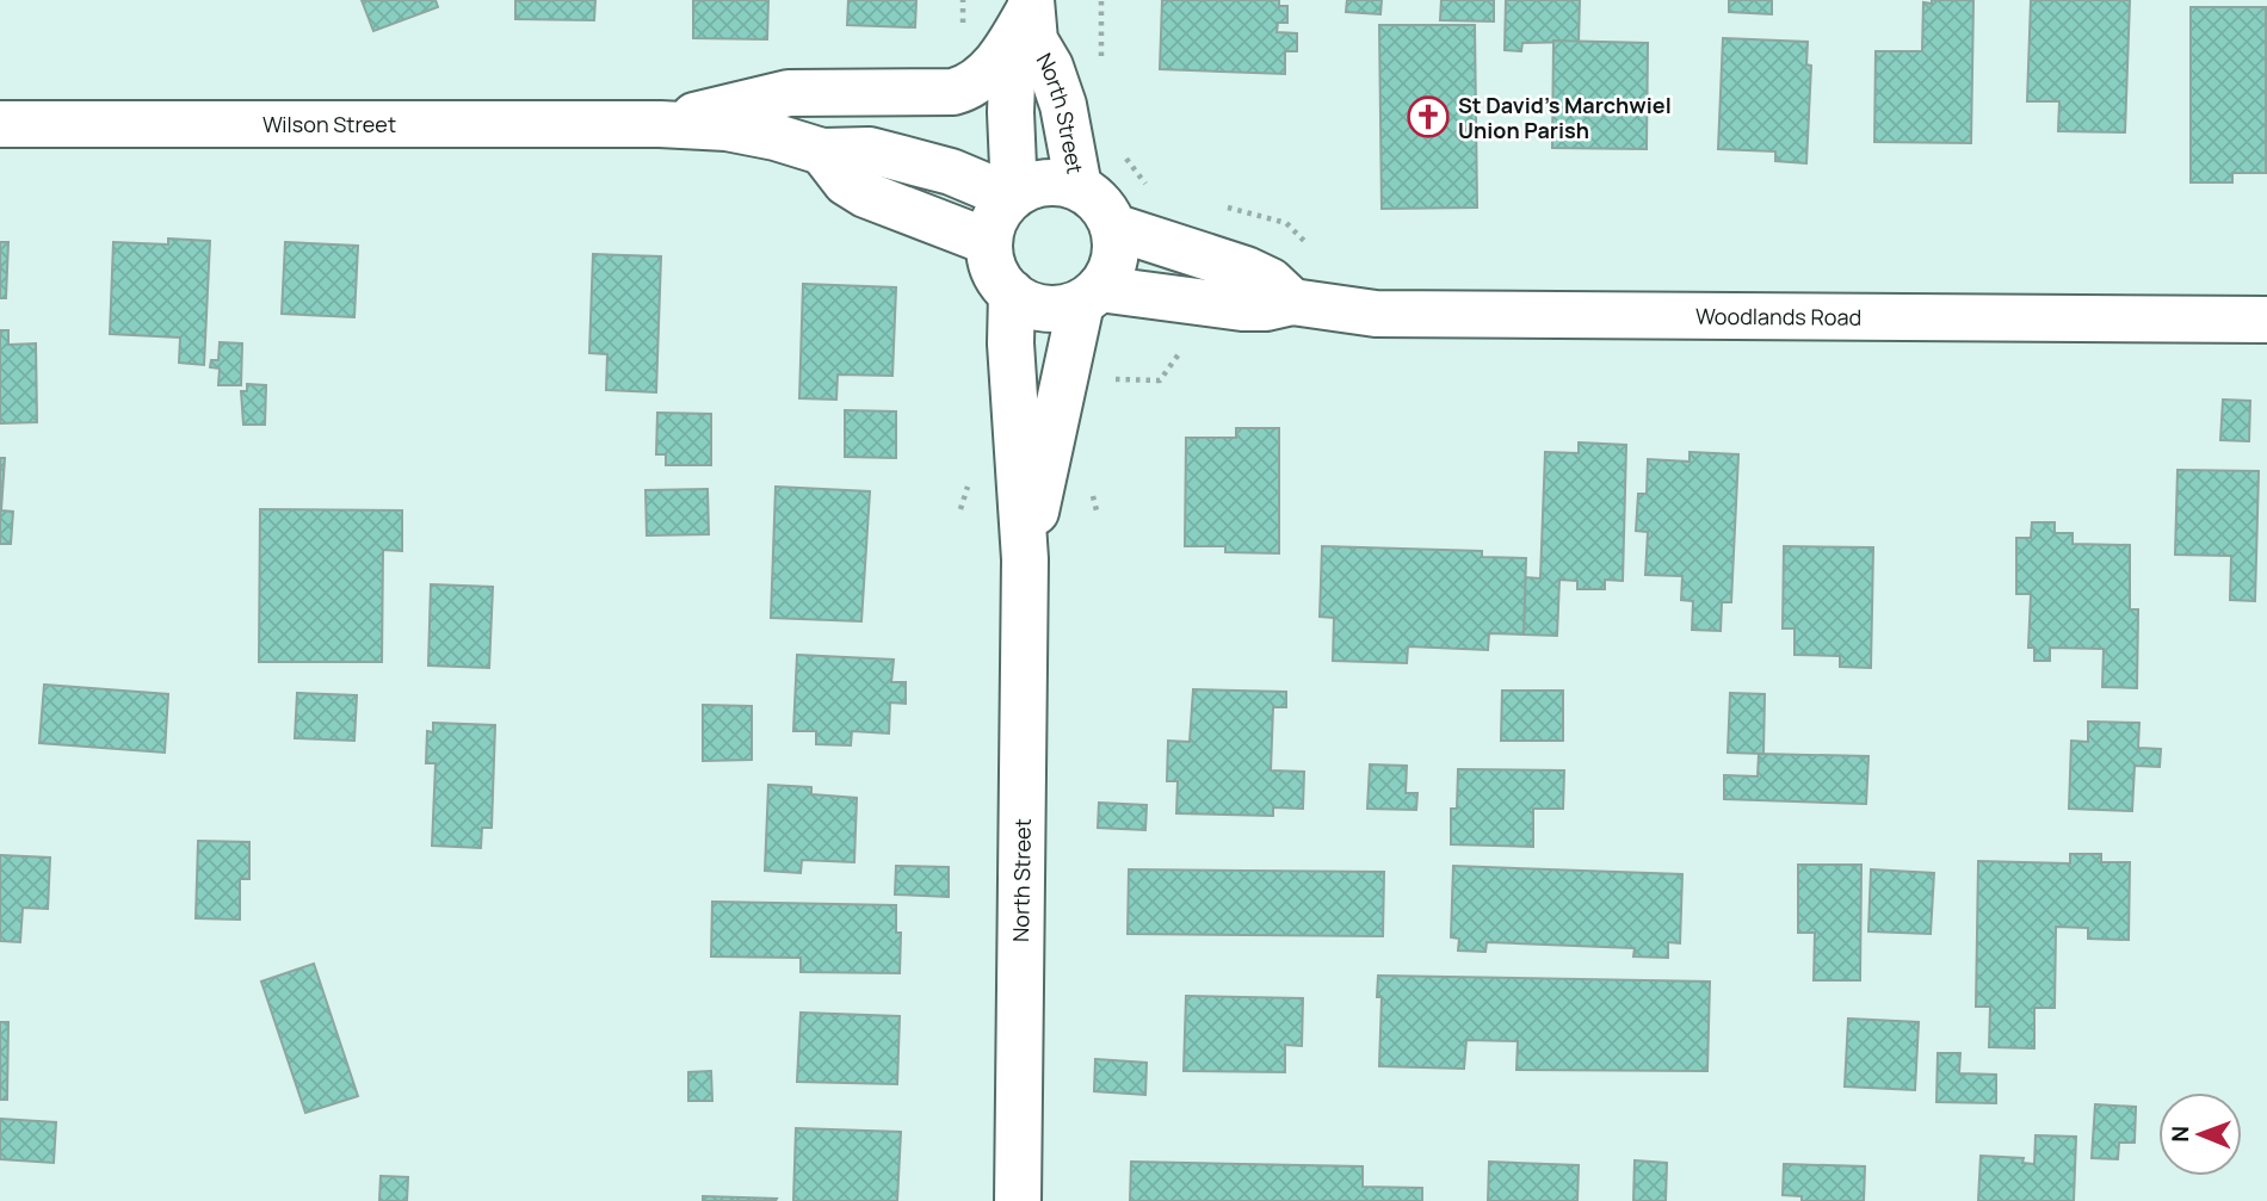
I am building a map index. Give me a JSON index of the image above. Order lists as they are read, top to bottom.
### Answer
{
  "streets": {
    "street": ["North Street", "Wilson Street", "Woodlands Road"]
  },
  "crossings": [
    ["North Street", "Wilson Street"],
    ["North Street", "Woodlands Road"],
    ["Wilson Street", "Woodlands Road"]
  ],
  "places": {
    "church": ["St David's Marchwiel Union Parish"]
  },
  "north": "left"
}
